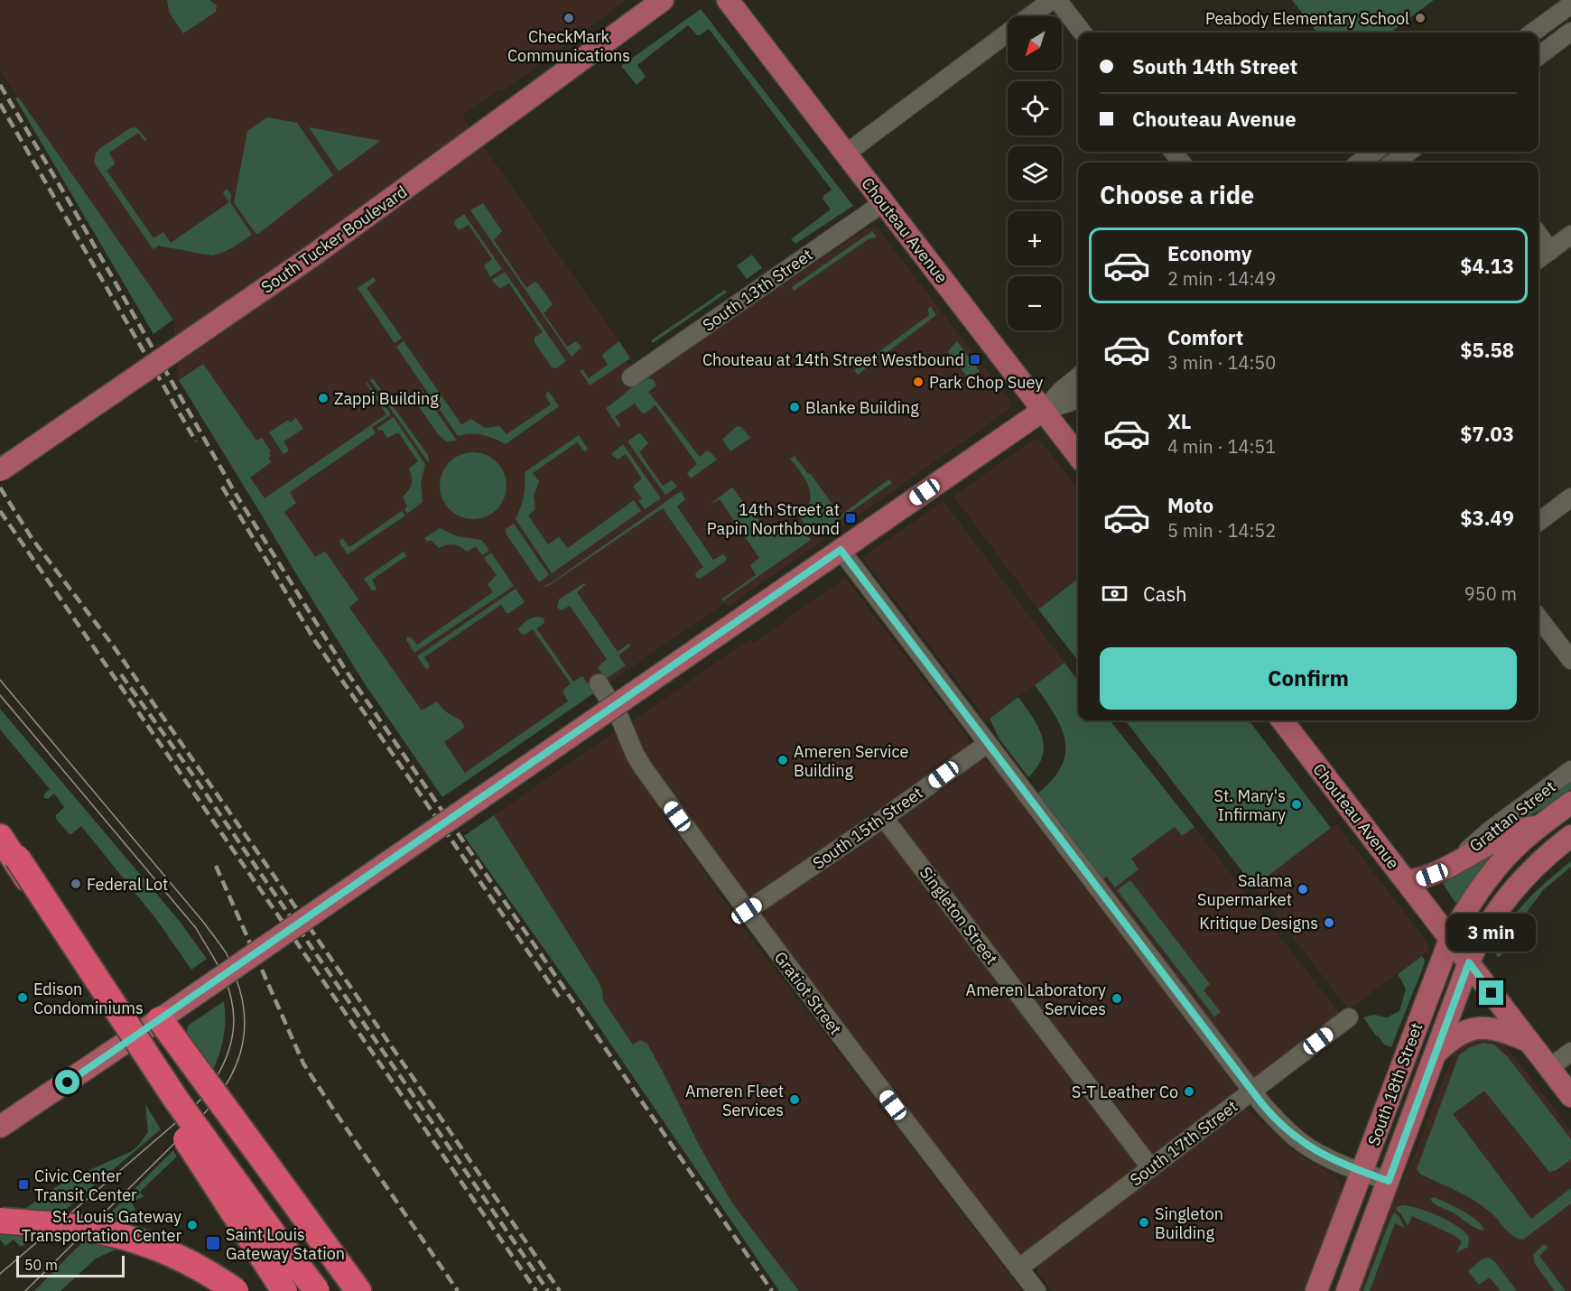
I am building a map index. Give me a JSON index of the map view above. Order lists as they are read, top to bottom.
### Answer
{
  "streets": {
    "main road": ["Chouteau Avenue", "South Tucker Boulevard", "South 18th Street"],
    "street": [
      "South 13th Street",
      "Grattan Street",
      "South 15th Street",
      "Singleton Street",
      "Gratiot Street",
      "South 17th Street"
    ]
  },
  "crossings": [
    ["Chouteau Avenue", "South 13th Street"],
    ["Chouteau Avenue", "South 18th Street"],
    ["South 15th Street", "Singleton Street"],
    ["South 15th Street", "Gratiot Street"],
    ["Singleton Street", "South 17th Street"],
    ["Gratiot Street", "South 17th Street"]
  ],
  "places": {
    "other": [
      "CheckMark Communications",
      "Peabody Elementary School",
      "Park Chop Suey",
      "Zappi Building",
      "Blanke Building",
      "Ameren Service Building",
      "St. Mary's Infirmary",
      "Federal Lot",
      "Salama Supermarket",
      "Kritique Designs",
      "Edison Condominiums",
      "Ameren Laboratory Services",
      "S-T Leather Co",
      "Ameren Fleet Services",
      "Singleton Building",
      "St. Louis Gateway Transportation Center"
    ],
    "transit": [
      "Chouteau at 14th Street Westbound",
      "14th Street at Papin Northbound",
      "Civic Center Transit Center",
      "Saint Louis Gateway Station"
    ]
  },
  "scale_bar": "50 m",
  "north": "bottom left",
  "page": {
    "map_buttons": ["+", "−"],
    "banner": ["South 14th Street", "Chouteau Avenue"],
    "heading": "Choose a ride",
    "list": [
      {
        "name": "Economy",
        "note": "2 min · 14:49",
        "value": "$4.13"
      },
      {
        "name": "Comfort",
        "note": "3 min · 14:50",
        "value": "$5.58"
      },
      {
        "name": "XL",
        "note": "4 min · 14:51",
        "value": "$7.03"
      },
      {
        "name": "Moto",
        "note": "5 min · 14:52",
        "value": "$3.49"
      }
    ],
    "pay": ["Cash", "950 m"],
    "buttons": "Confirm",
    "bubble": "3 min",
    "scale": "50 m"
  }
}
